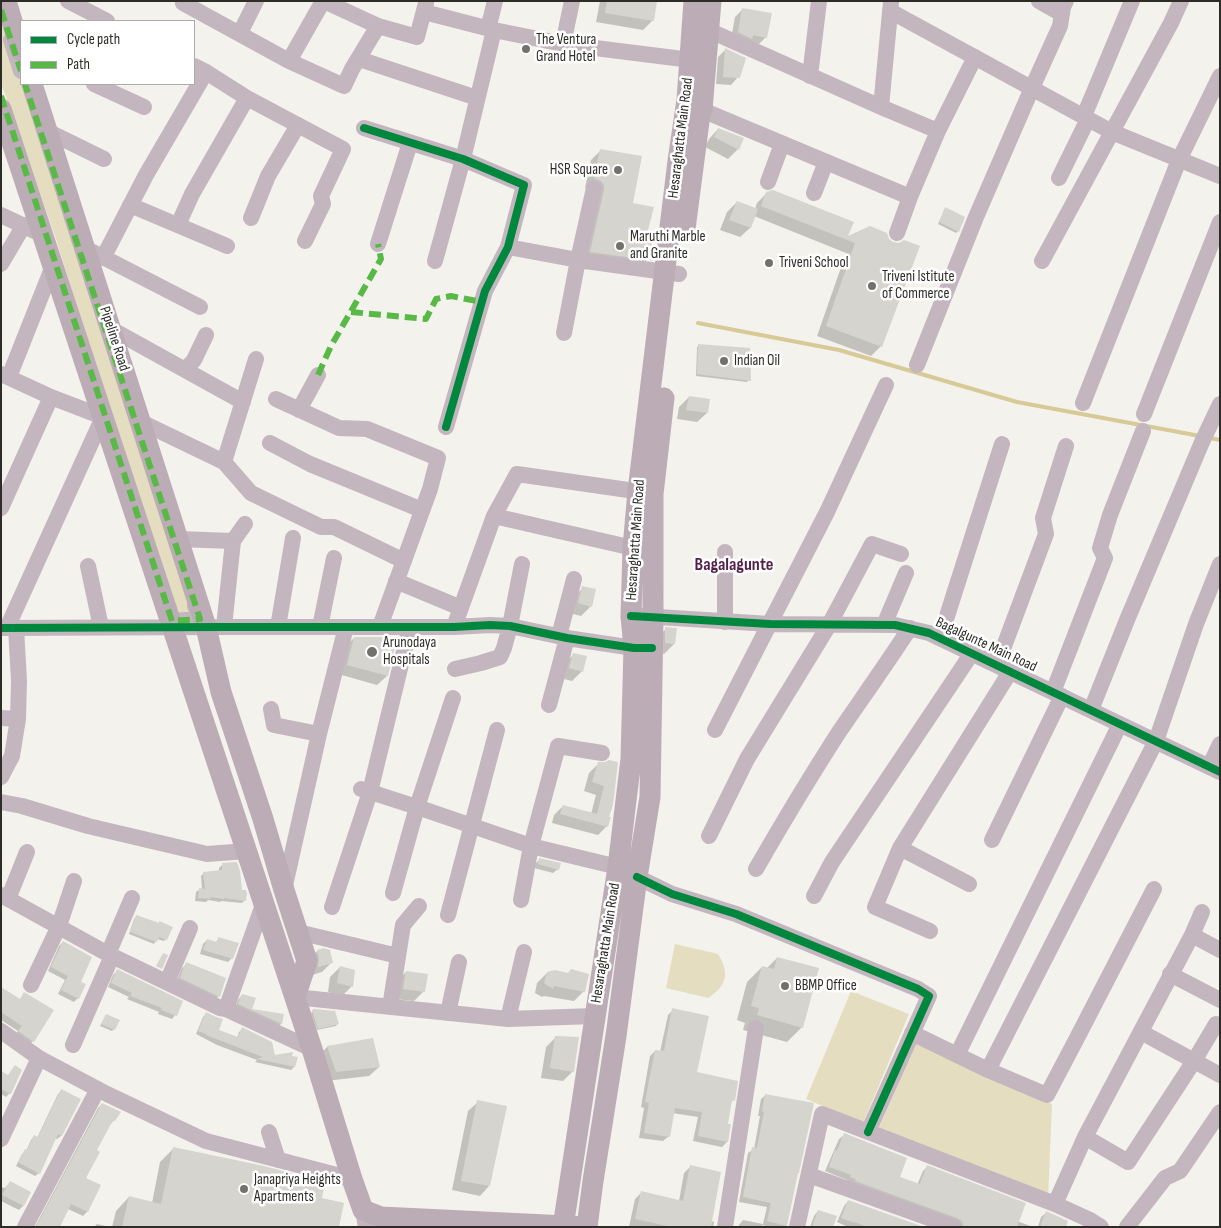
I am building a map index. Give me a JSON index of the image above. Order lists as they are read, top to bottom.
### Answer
{
  "streets": {
    "main road": ["Hesaraghatta Main Road", "Pipeline Road"],
    "street": ["Bagalgunte Main Road"]
  },
  "crossings": [
    ["Hesaraghatta Main Road", "Bagalgunte Main Road"]
  ],
  "districts": ["Bagalagunte"],
  "places": [
    "The Ventura Grand Hotel",
    "HSR Square",
    "Maruthi Marble and Granite",
    "Triveni School",
    "Triveni Istitute of Commerce",
    "Indian Oil",
    "Arunodaya Hospitals",
    "BBMP Office",
    "Janapriya Heights Apartments"
  ],
  "legend": ["Cycle path", "Path"]
}
